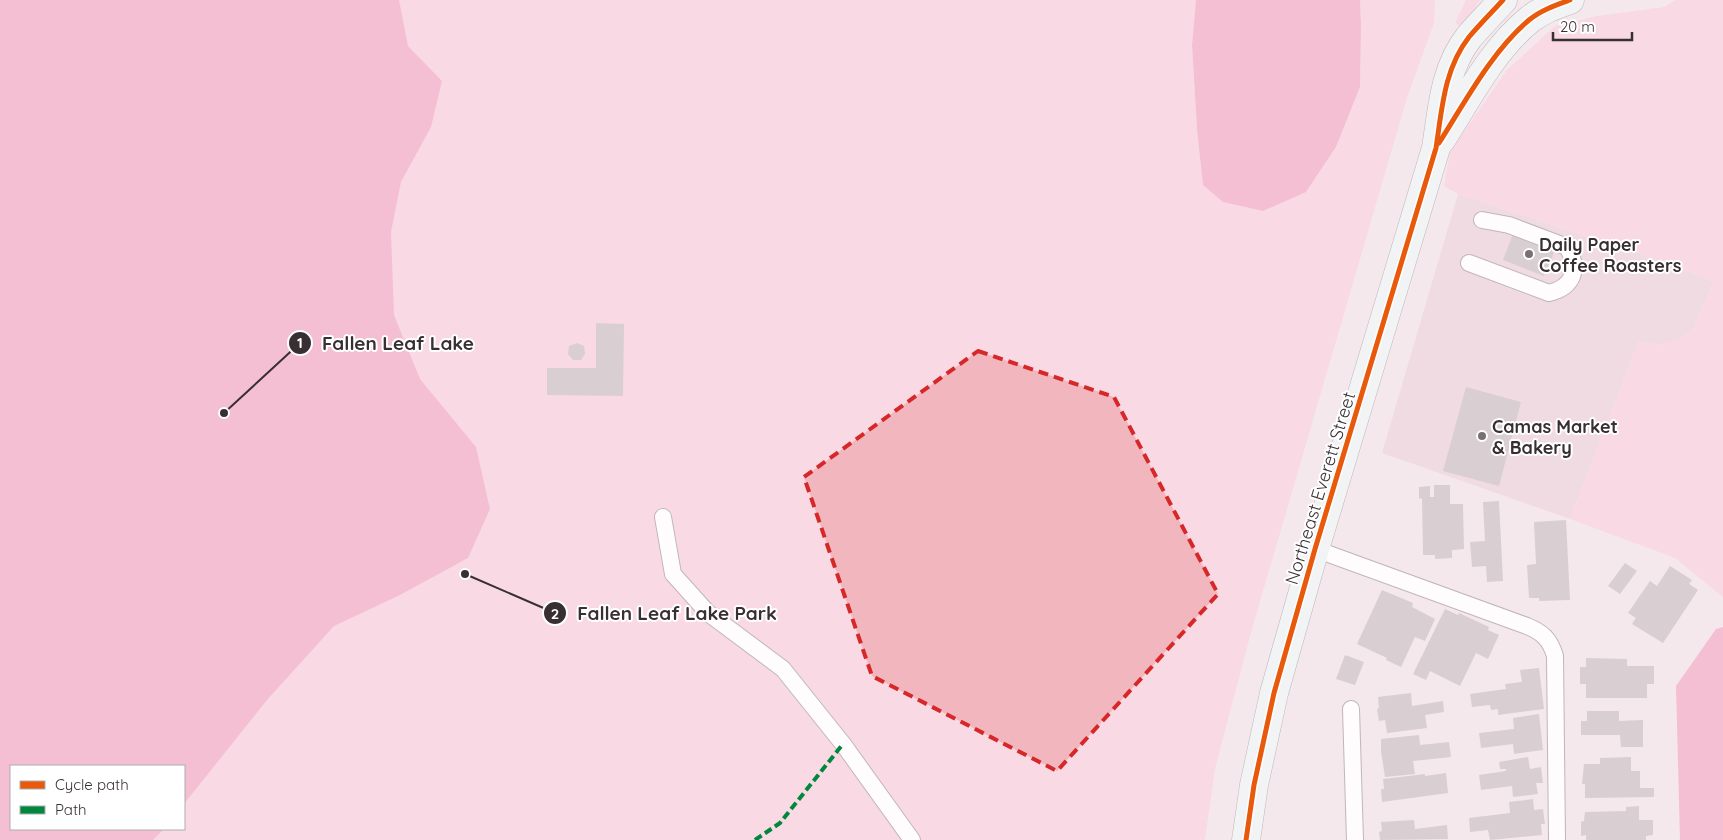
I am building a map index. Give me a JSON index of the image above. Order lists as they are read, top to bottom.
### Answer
{
  "streets": {
    "main road": ["Northeast Everett Street"]
  },
  "places": [
    "Daily Paper Coffee Roasters",
    "Fallen Leaf Lake",
    "Camas Market & Bakery",
    "Fallen Leaf Lake Park"
  ],
  "legend": ["Cycle path", "Path"],
  "scale_bar": "20 m"
}
